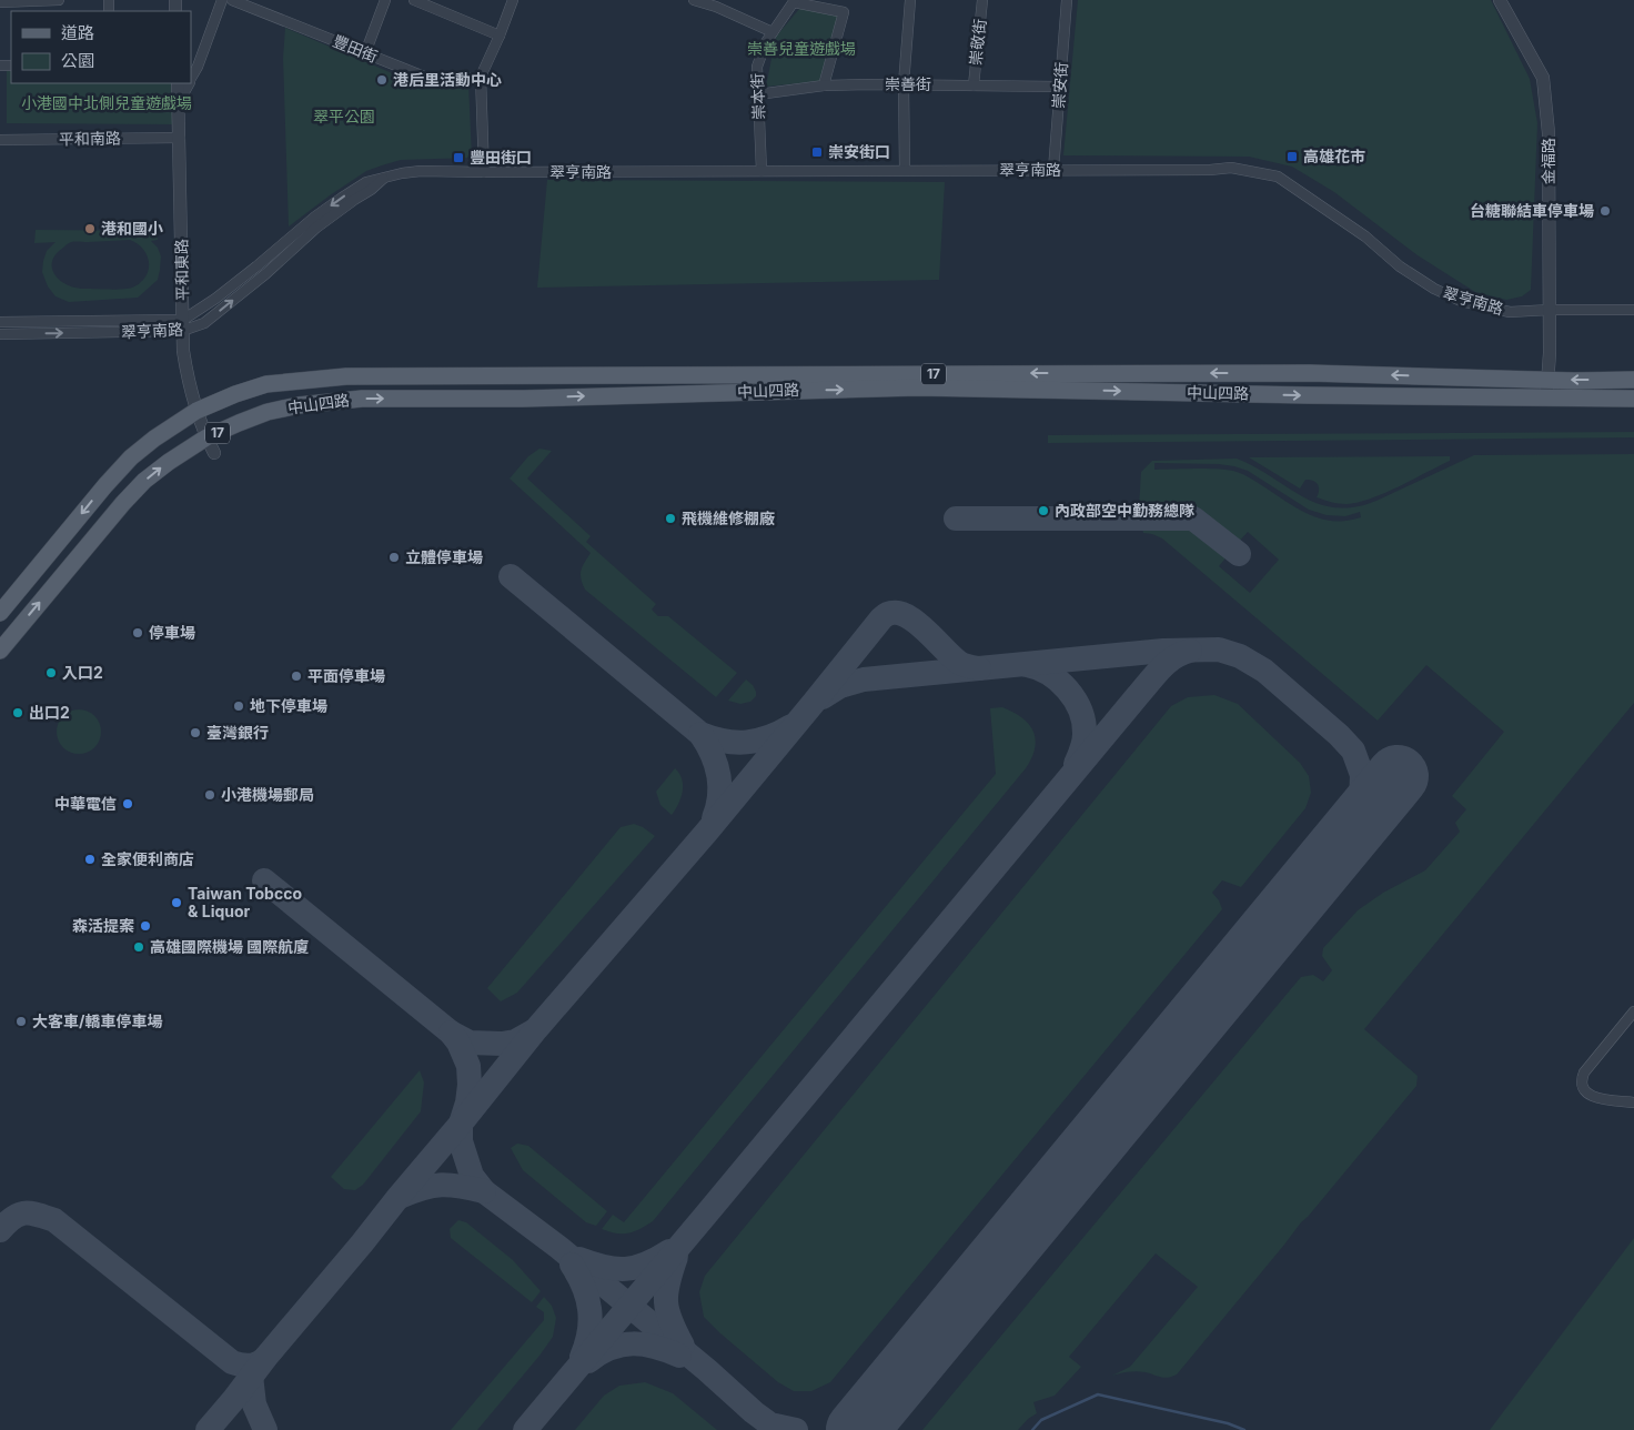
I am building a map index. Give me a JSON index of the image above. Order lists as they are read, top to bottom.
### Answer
{
  "streets": {
    "main road": ["17", "中山四路"],
    "street": [
      "崇敬街",
      "豐田街",
      "崇善街",
      "崇安街",
      "崇本街",
      "平和南路",
      "金福路",
      "翠亨南路",
      "平和東路"
    ]
  },
  "crossings": [
    ["崇敬街", "崇善街"],
    ["崇善街", "崇安街"],
    ["崇善街", "崇本街"],
    ["崇安街", "翠亨南路"],
    ["崇本街", "翠亨南路"],
    ["平和南路", "平和東路"],
    ["金福路", "翠亨南路"],
    ["金福路", "中山四路"],
    ["翠亨南路", "平和東路"],
    ["平和東路", "中山四路"]
  ],
  "parks": ["崇善兒童遊戲場", "小港國中北側兒童遊戲場", "翠平公園"],
  "places": {
    "other": [
      "港后里活動中心",
      "台糖聯結車停車場",
      "港和國小",
      "內政部空中勤務總隊",
      "飛機維修棚廠",
      "立體停車場",
      "停車場",
      "入口2",
      "平面停車場",
      "地下停車場",
      "出口2",
      "臺灣銀行",
      "小港機場郵局",
      "中華電信",
      "全家便利商店",
      "Taiwan Tobcco & Liquor",
      "森活提案",
      "高雄國際機場 國際航廈",
      "大客車/轎車停車場"
    ],
    "transit": ["崇安街口", "高雄花市", "豐田街口"]
  },
  "legend": ["道路", "公園"]
}
